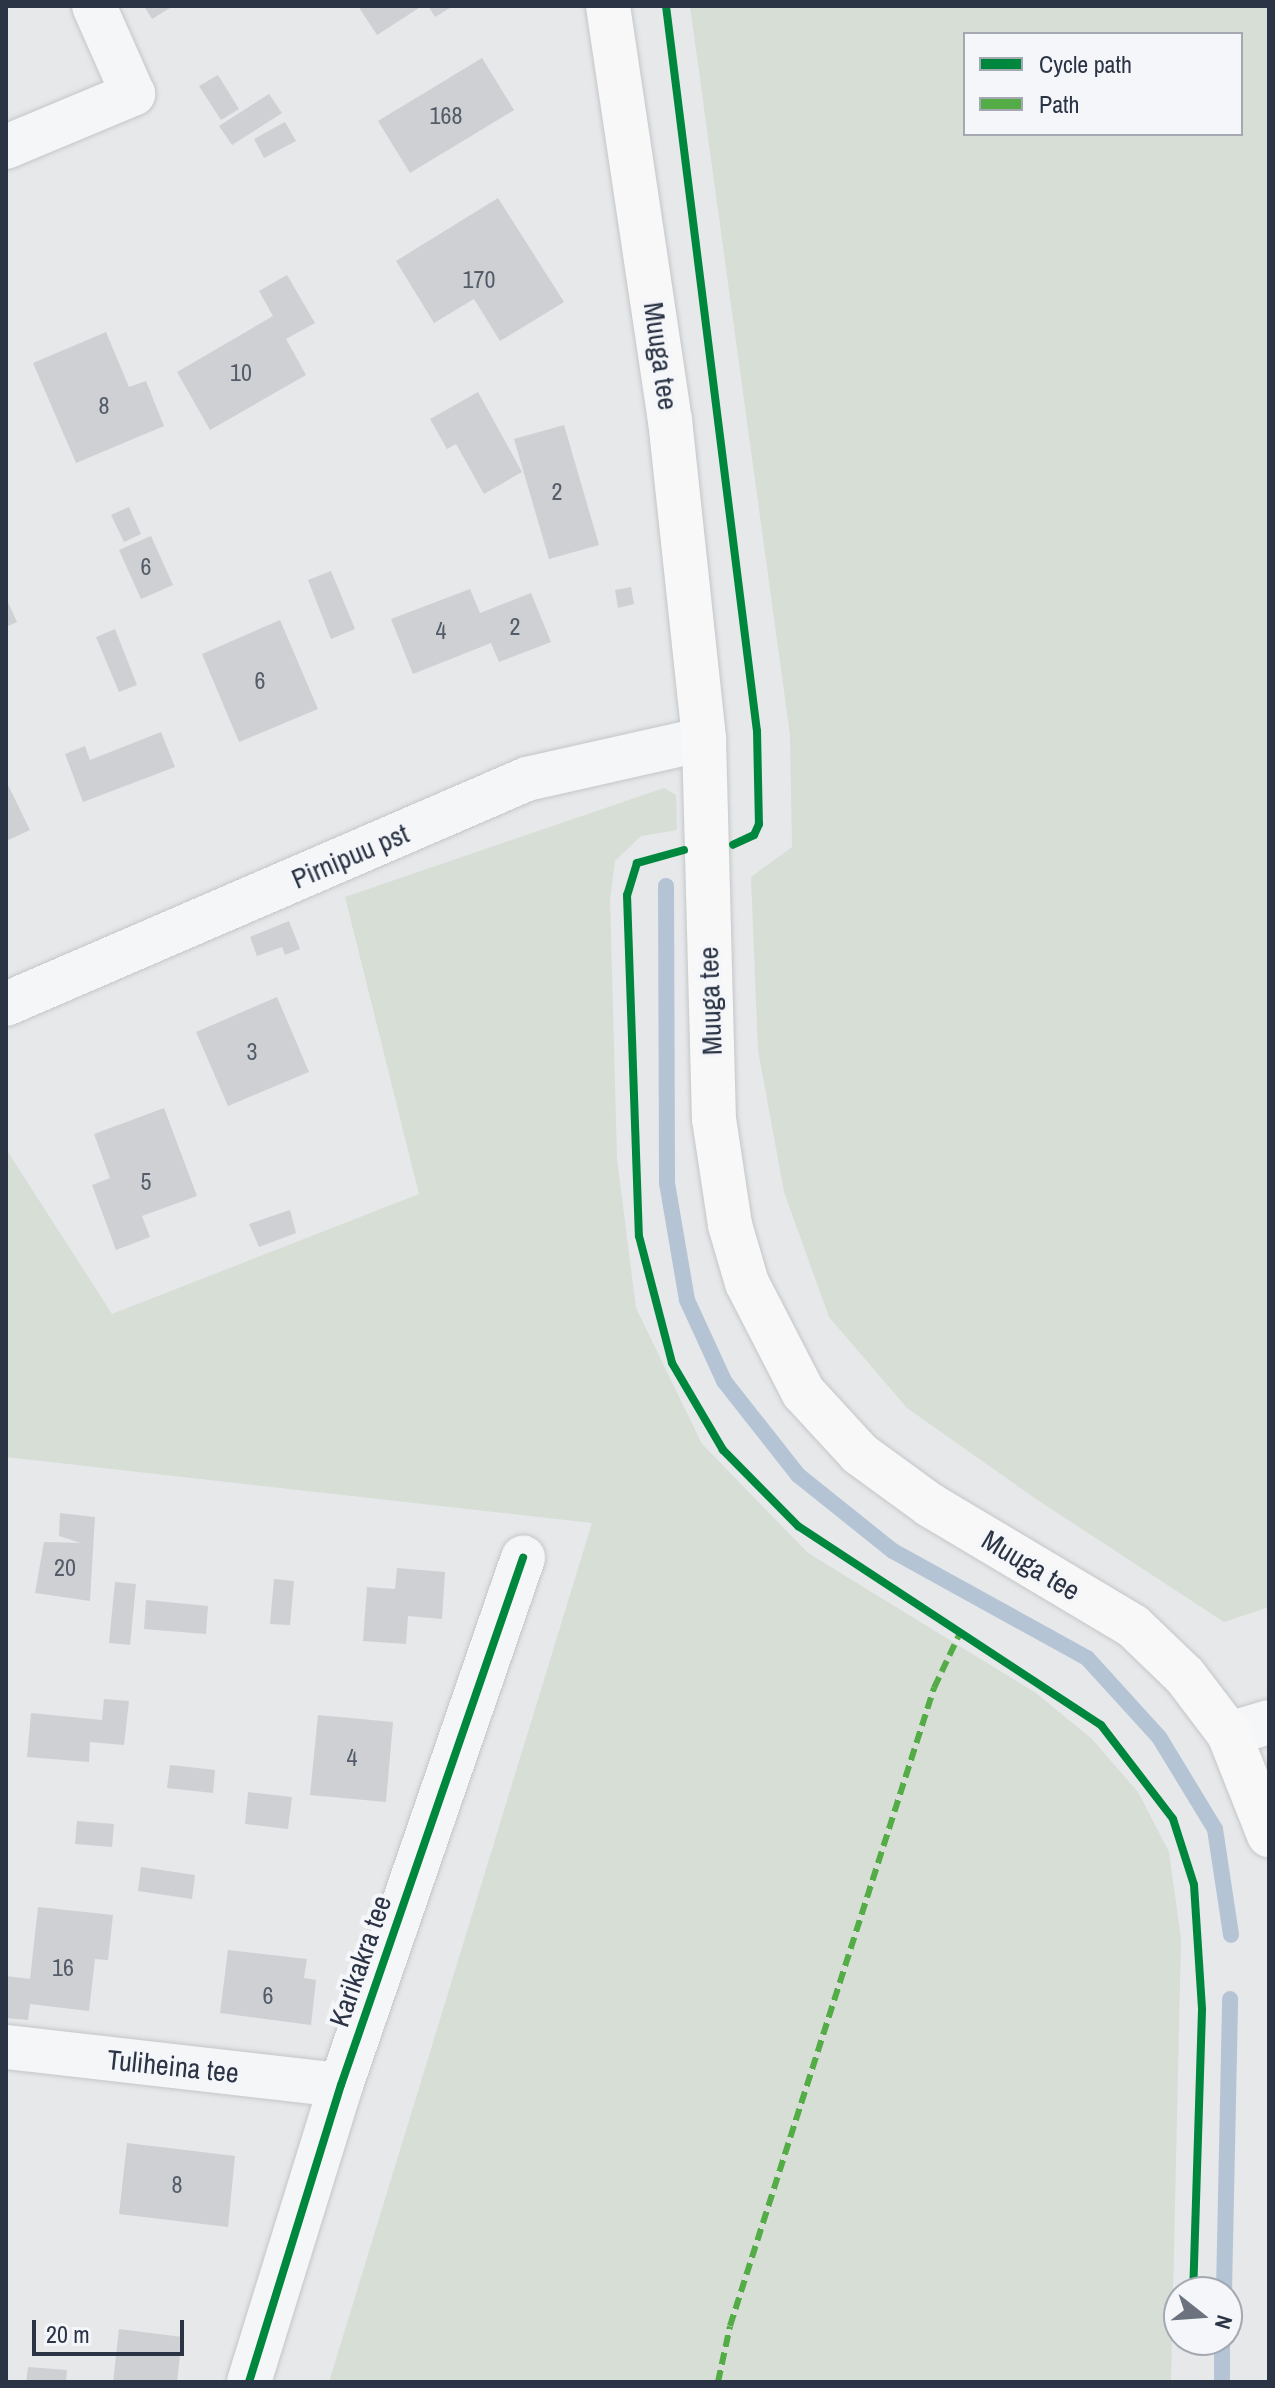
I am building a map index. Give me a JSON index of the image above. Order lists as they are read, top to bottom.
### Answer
{
  "streets": {
    "main road": ["Muuga tee"],
    "street": ["Pirnipuu pst", "Karikakra tee", "Tuliheina tee"]
  },
  "crossings": [
    ["Muuga tee", "Pirnipuu pst"],
    ["Karikakra tee", "Tuliheina tee"]
  ],
  "house_numbers": [
    "168",
    "170",
    "10",
    "8",
    "2",
    "6",
    "2",
    "4",
    "6",
    "3",
    "5",
    "20",
    "4",
    "16",
    "6",
    "8"
  ],
  "legend": ["Cycle path", "Path"],
  "scale_bar": "20 m",
  "north": "right"
}
